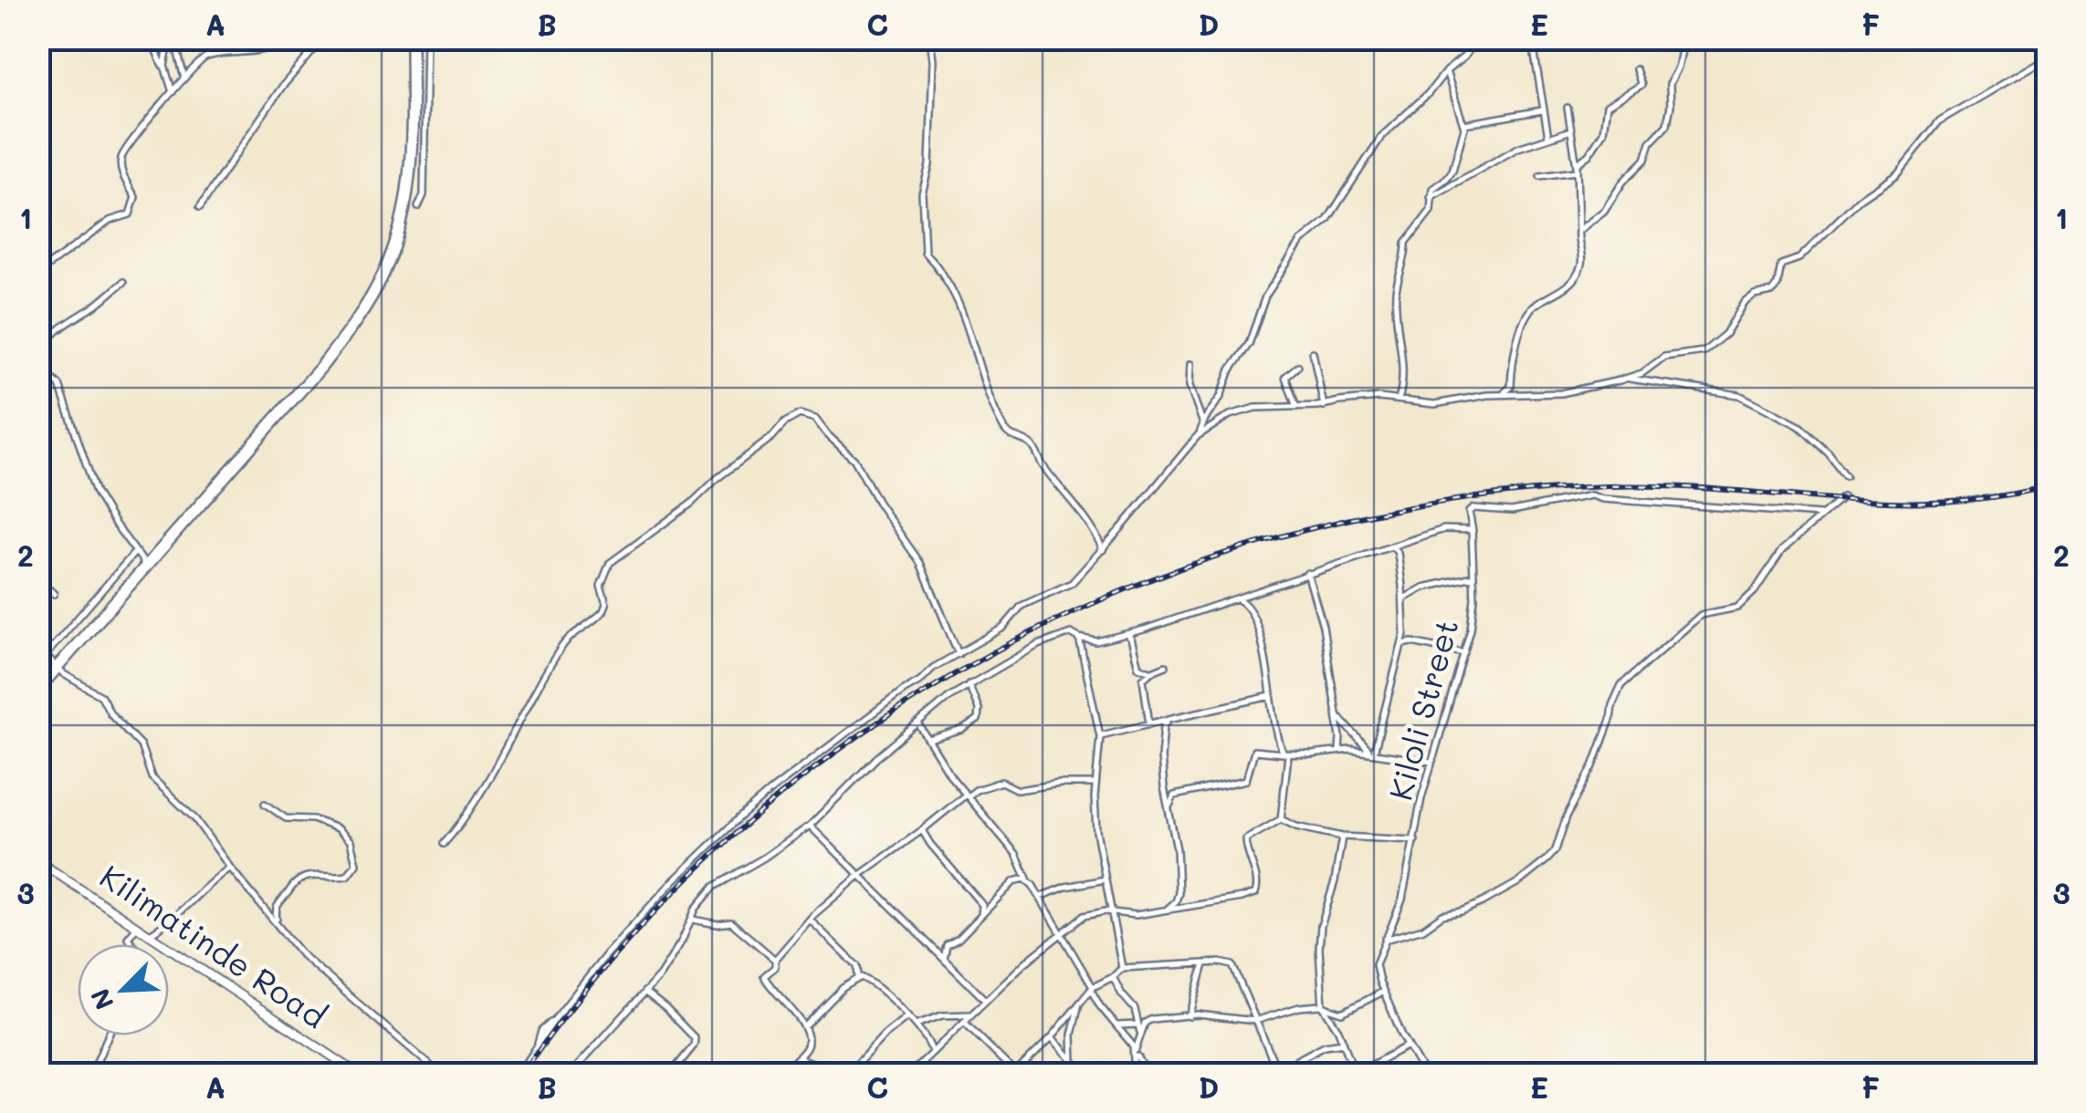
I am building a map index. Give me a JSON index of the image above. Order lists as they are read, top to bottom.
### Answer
{
  "streets": {
    "main road": ["Kilimatinde Road"],
    "street": ["Kiloli Street"]
  },
  "north": "bottom left",
  "grid": {
    "columns": [
      "A",
      "B",
      "C",
      "D",
      "E",
      "F"
    ],
    "rows": ["1", "2", "3"]
  }
}
